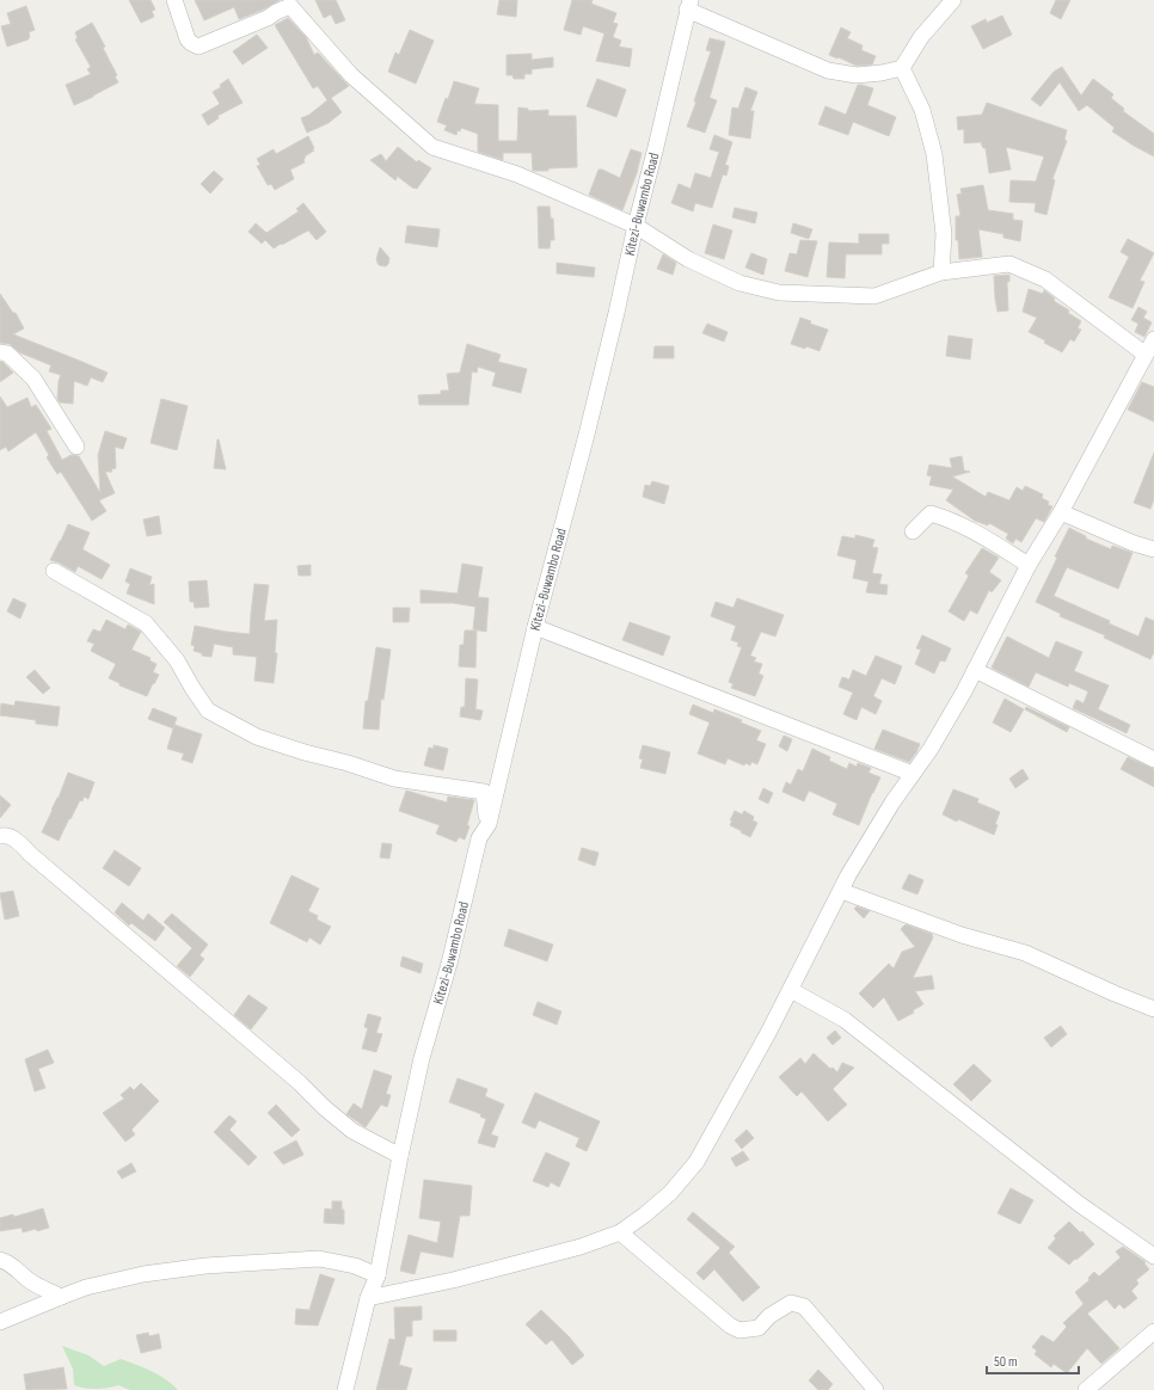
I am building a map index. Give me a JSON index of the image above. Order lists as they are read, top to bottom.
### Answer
{
  "streets": {
    "street": ["Kitezi-Buwambo Road"]
  },
  "scale_bar": "50 m"
}
